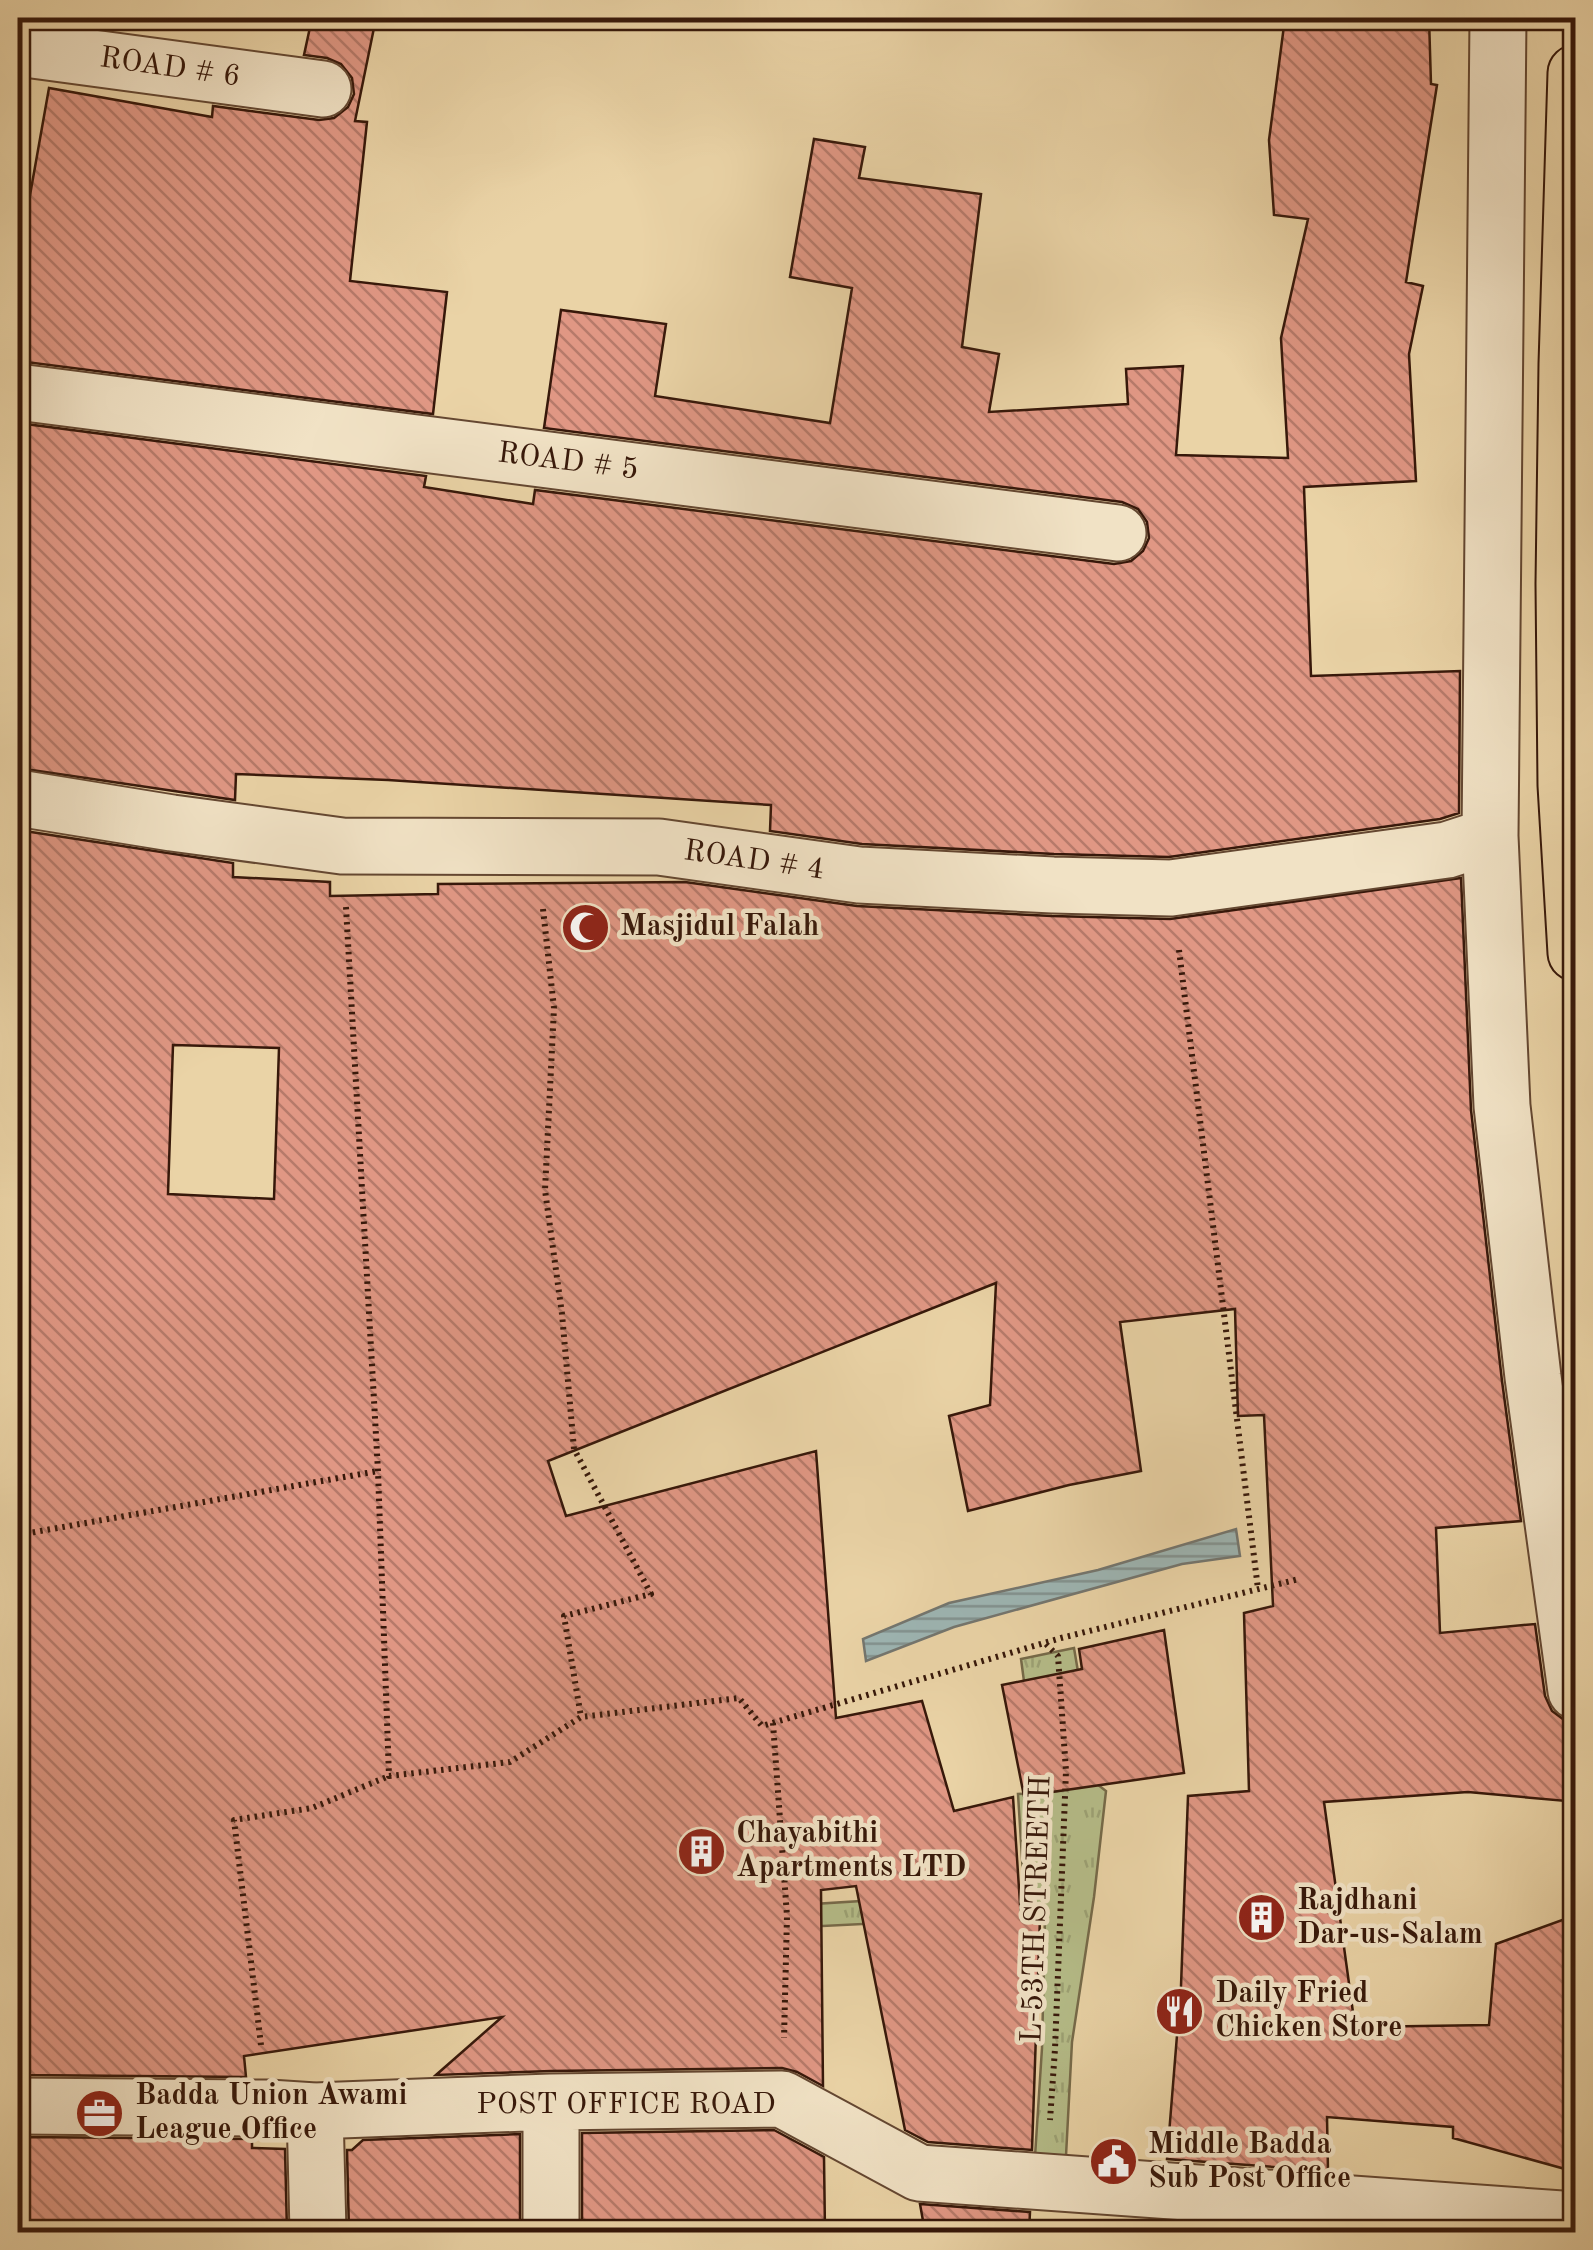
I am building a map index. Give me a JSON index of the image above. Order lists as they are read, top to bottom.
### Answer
{
  "streets": {
    "street": [
      "ROAD # 6",
      "ROAD # 5",
      "ROAD # 4",
      "POST OFFICE ROAD"
    ],
    "path": ["L-53TH STREETH"]
  },
  "crossings": [
    ["L-53TH STREETH", "POST OFFICE ROAD"]
  ],
  "places": {
    "mosque": ["Masjidul Falah"],
    "building": ["Chayabithi Apartments LTD", "Rajdhani Dar-us-Salam"],
    "restaurant": ["Daily Fried Chicken Store"],
    "office": ["Badda Union Awami League Office"],
    "public building": ["Middle Badda Sub Post Office"]
  }
}
